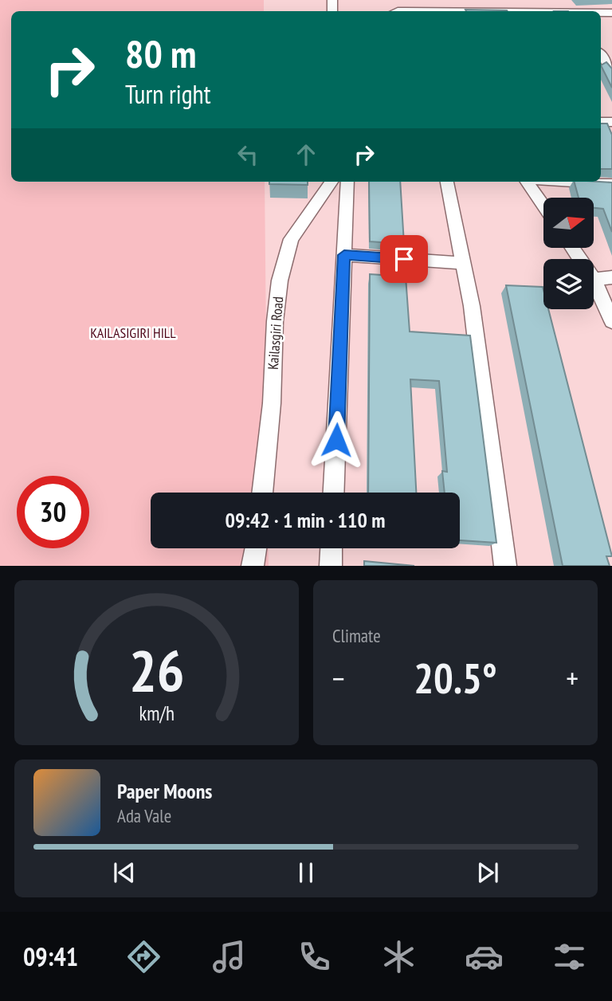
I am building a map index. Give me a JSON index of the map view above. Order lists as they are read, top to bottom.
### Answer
{
  "streets": {
    "street": ["Kailasgiri Road"]
  },
  "parks": ["KAILASIGIRI HILL"],
  "north": "right",
  "page": {
    "turn": ["80 m", "Turn right"],
    "limit": "30",
    "trip": "09:42 · 1 min · 110 m",
    "tile": "Climate",
    "heat": ["−", "20.5°", "+"],
    "song": ["Paper Moons", "Ada Vale"],
    "tabs": "09:41",
    "gauge": ["26", "km/h"]
  }
}
